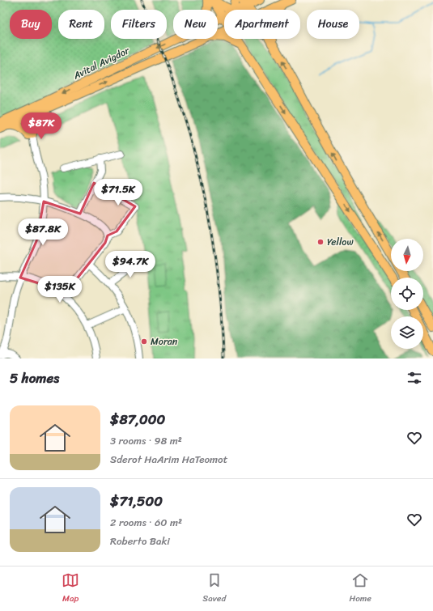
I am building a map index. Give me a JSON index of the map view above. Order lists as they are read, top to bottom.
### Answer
{
  "streets": {
    "main road": ["Avital Avigdor"]
  },
  "places": ["Yellow", "Moran"],
  "north": "bottom",
  "page": {
    "chip": [
      "Buy",
      "Rent",
      "Filters",
      "New",
      "Apartment",
      "House"
    ],
    "price": [
      "$87K",
      "$71.5K",
      "$87.8K",
      "$94.7K",
      "$135K"
    ],
    "heading": "5 homes",
    "list": [
      {
        "name": "$87,000",
        "note": "3 rooms · 98 m² · Sderot HaArim HaTeomot"
      },
      {
        "name": "$71,500",
        "note": "2 rooms · 60 m² · Roberto Baki"
      }
    ],
    "tabs": ["Map", "Saved", "Home"]
  }
}
